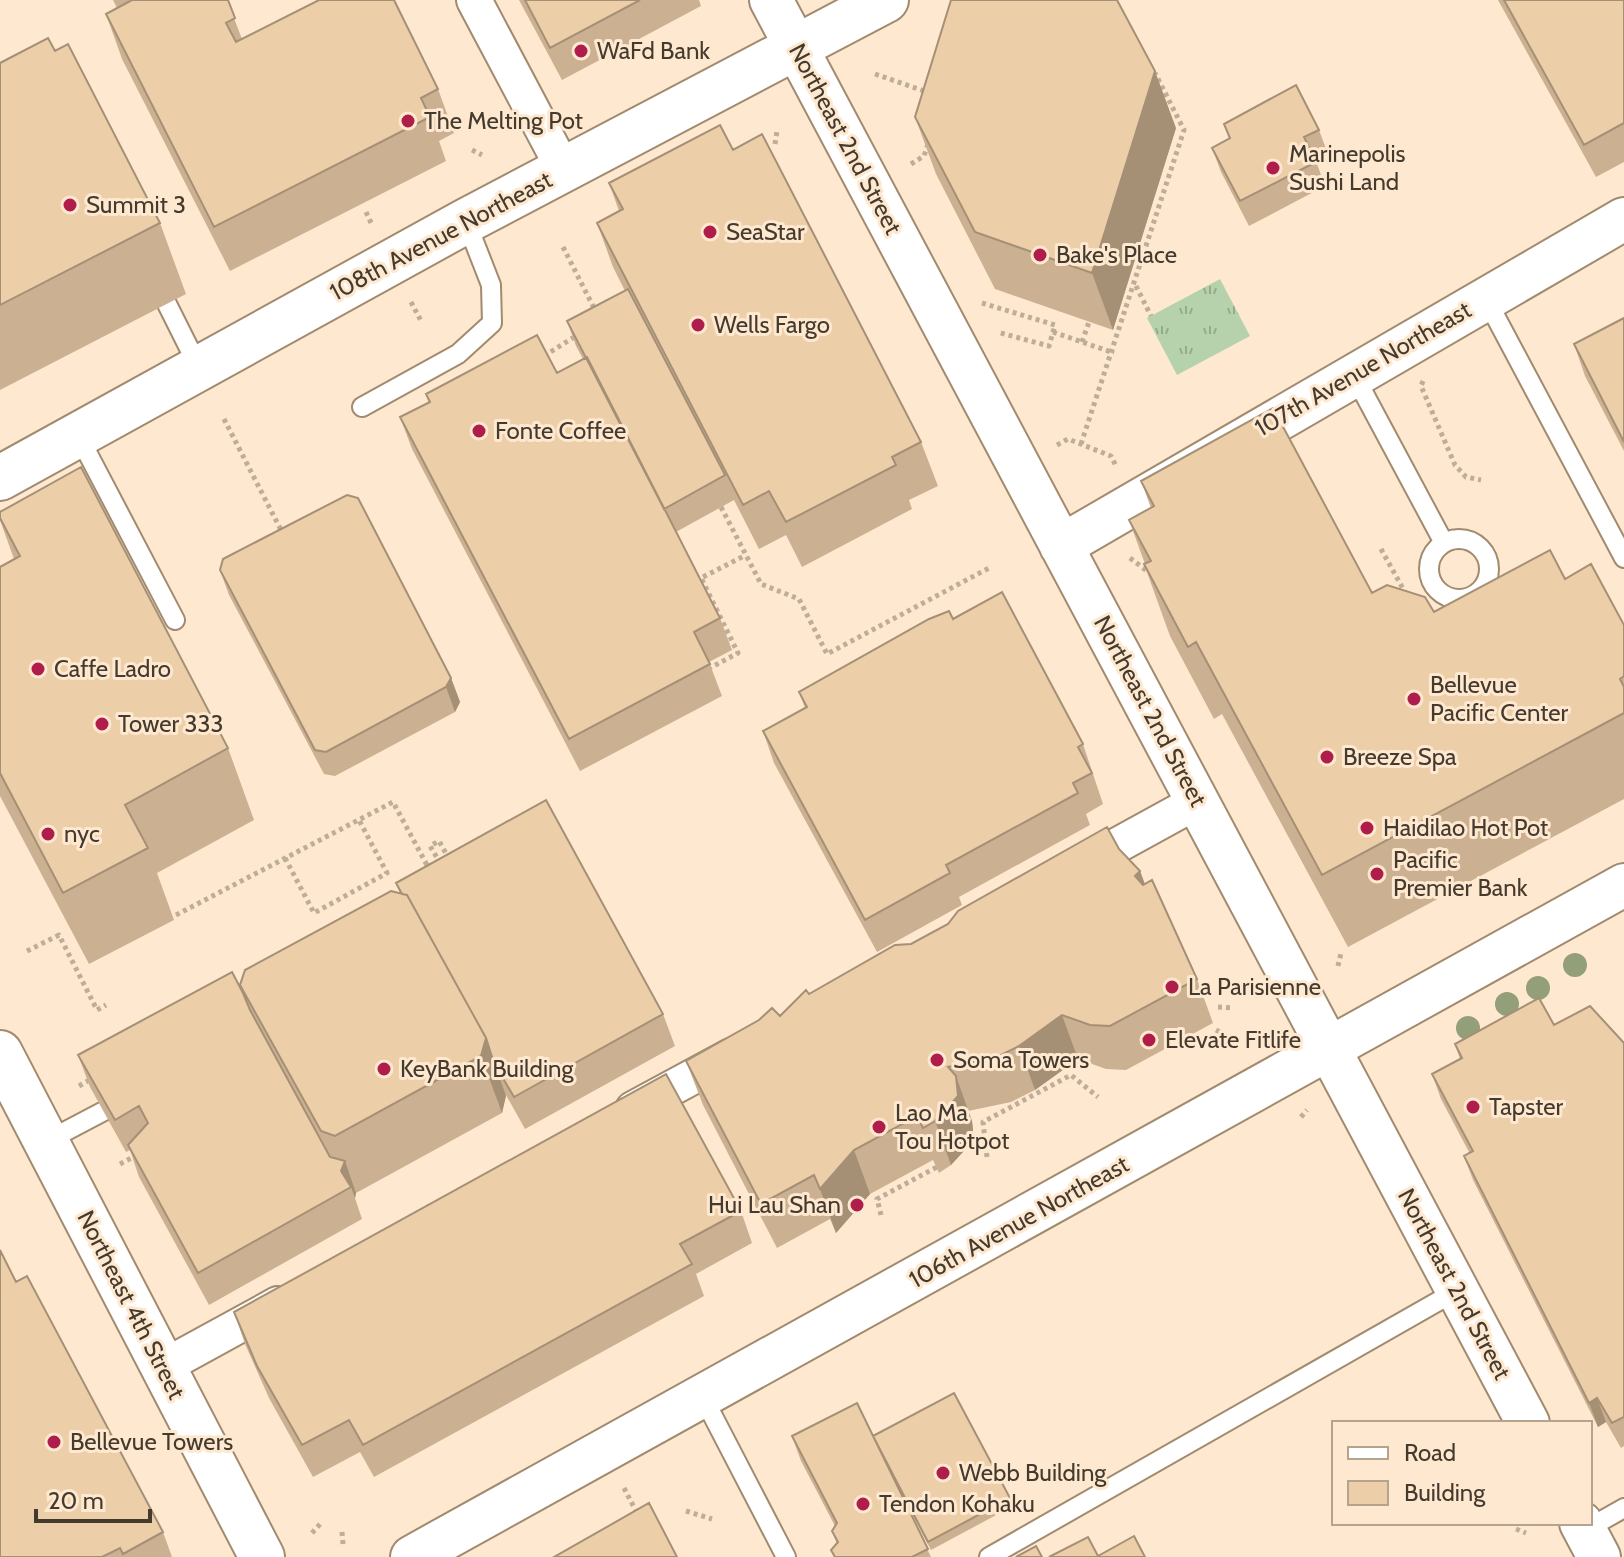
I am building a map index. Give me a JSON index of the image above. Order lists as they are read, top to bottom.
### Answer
{
  "streets": {
    "main road": ["108th Avenue Northeast", "Northeast 4th Street"],
    "street": ["Northeast 2nd Street", "107th Avenue Northeast", "106th Avenue Northeast"]
  },
  "crossings": [
    ["Northeast 2nd Street", "108th Avenue Northeast"],
    ["Northeast 2nd Street", "107th Avenue Northeast"],
    ["Northeast 2nd Street", "106th Avenue Northeast"]
  ],
  "places": [
    "WaFd Bank",
    "The Melting Pot",
    "Marinepolis Sushi Land",
    "Summit 3",
    "SeaStar",
    "Bake's Place",
    "Wells Fargo",
    "Fonte Coffee",
    "Caffe Ladro",
    "Bellevue Pacific Center",
    "Tower 333",
    "Breeze Spa",
    "Haidilao Hot Pot",
    "nyc",
    "Pacific Premier Bank",
    "La Parisienne",
    "Elevate Fitlife",
    "Soma Towers",
    "KeyBank Building",
    "Tapster",
    "Lao Ma Tou Hotpot",
    "Hui Lau Shan",
    "Bellevue Towers",
    "Webb Building",
    "Tendon Kohaku"
  ],
  "legend": ["Road", "Building"],
  "scale_bar": "20 m"
}
